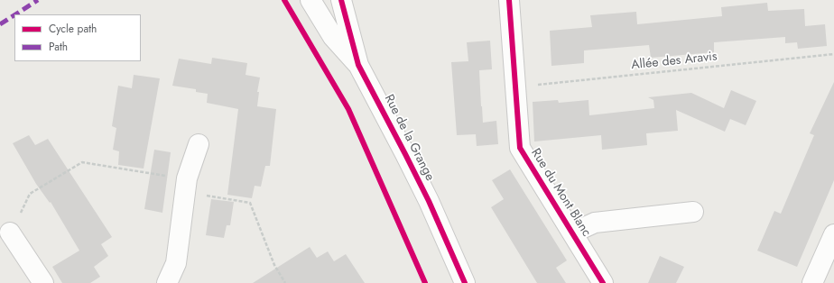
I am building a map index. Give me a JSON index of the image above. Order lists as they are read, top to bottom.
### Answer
{
  "streets": {
    "street": ["Rue de la Grange", "Rue du Mont Blanc"],
    "path": ["Allée des Aravis"]
  },
  "crossings": [
    ["Allée des Aravis", "Rue du Mont Blanc"]
  ],
  "legend": ["Cycle path", "Path"]
}
